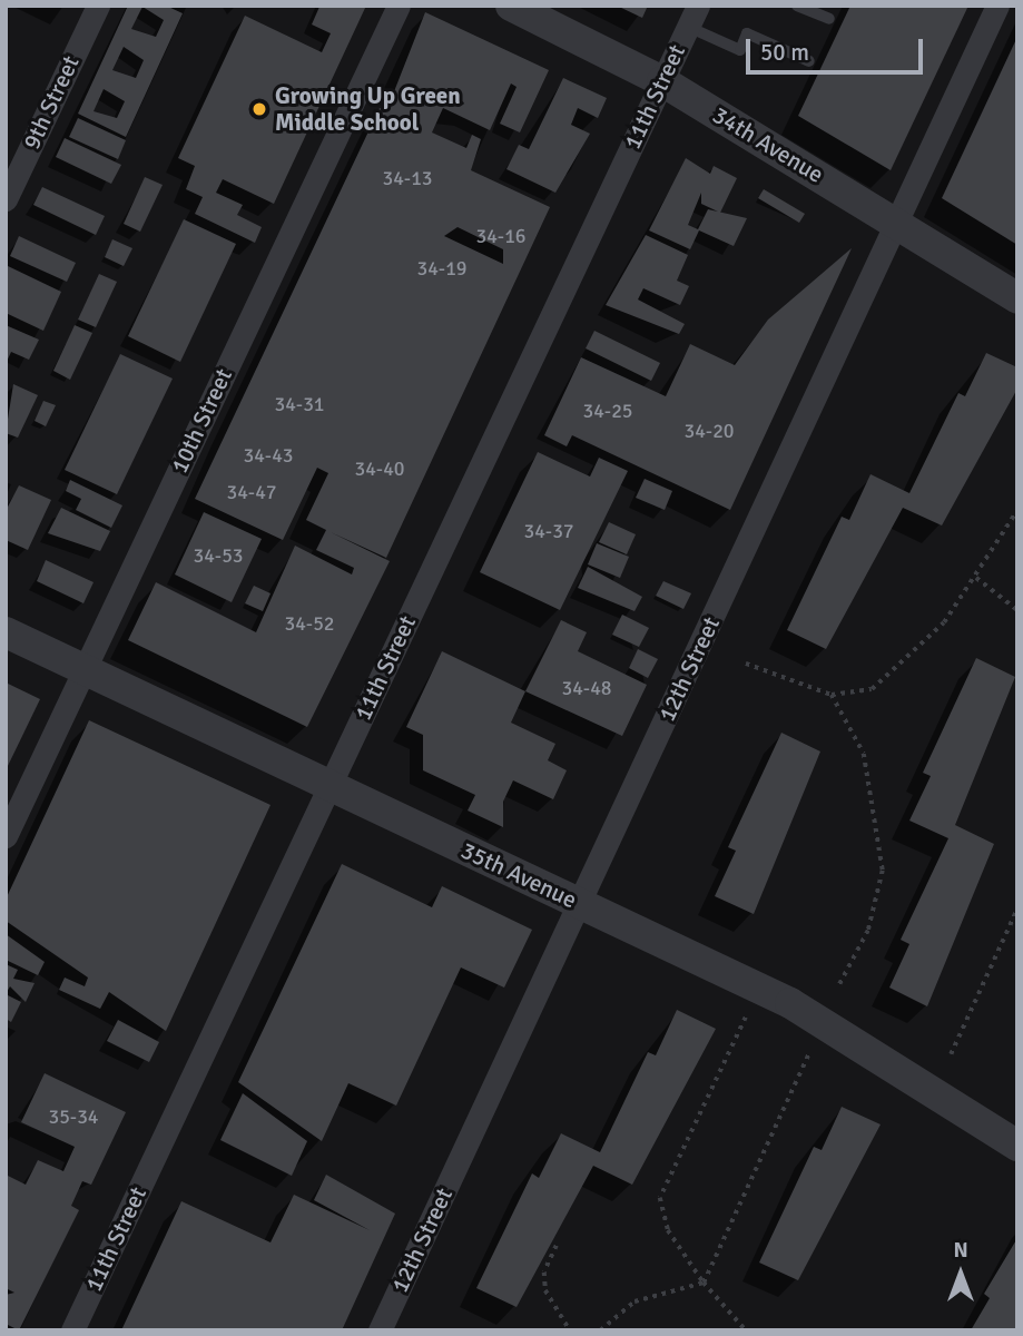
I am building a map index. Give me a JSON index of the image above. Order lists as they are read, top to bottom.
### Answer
{
  "streets": {
    "street": [
      "11th Street",
      "9th Street",
      "34th Avenue",
      "10th Street",
      "12th Street",
      "35th Avenue"
    ]
  },
  "crossings": [
    ["11th Street", "34th Avenue"],
    ["11th Street", "35th Avenue"],
    ["34th Avenue", "12th Street"],
    ["10th Street", "35th Avenue"],
    ["12th Street", "35th Avenue"]
  ],
  "places": ["Growing Up Green Middle School"],
  "house_numbers": [
    "34-13",
    "34-16",
    "34-19",
    "34-31",
    "34-25",
    "34-20",
    "34-43",
    "34-40",
    "34-47",
    "34-37",
    "34-53",
    "34-52",
    "34-48",
    "35-34"
  ],
  "scale_bar": "50 m",
  "north": "top"
}
